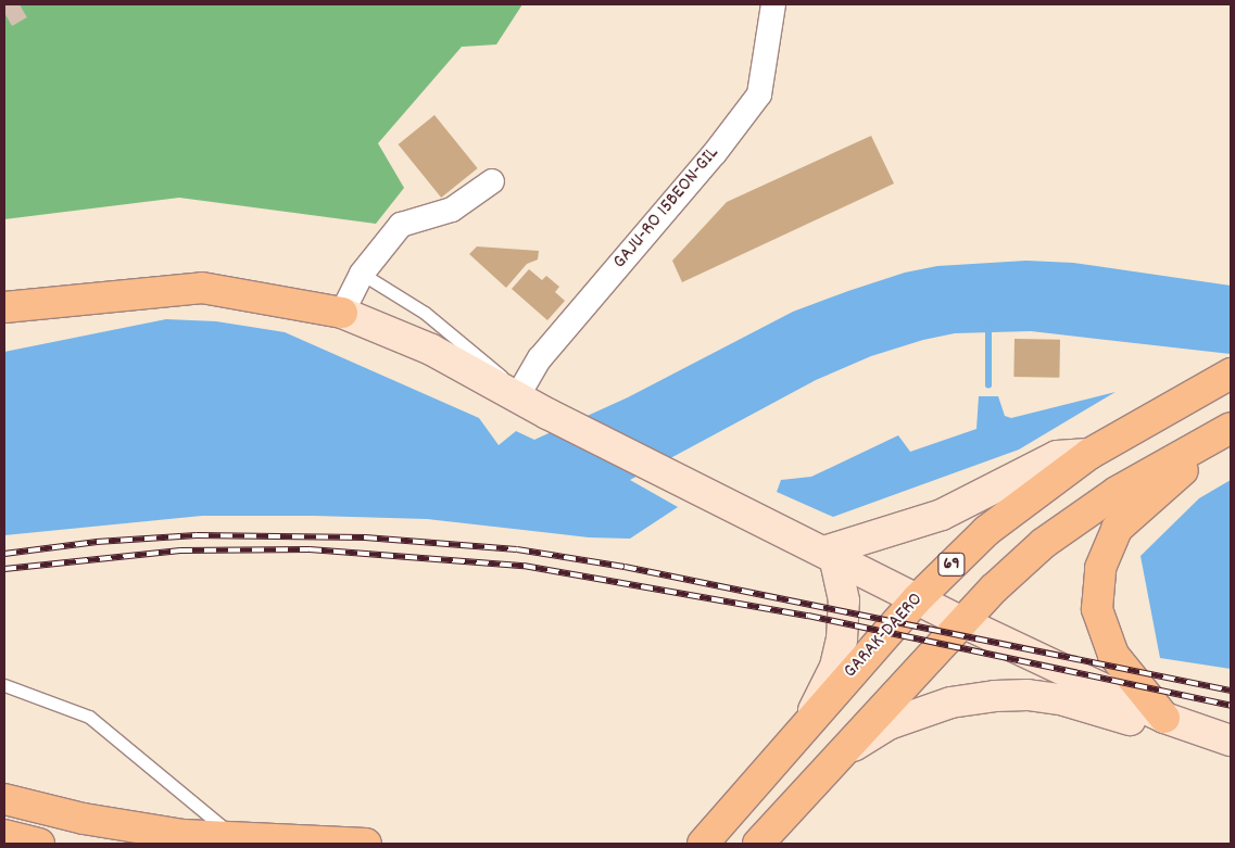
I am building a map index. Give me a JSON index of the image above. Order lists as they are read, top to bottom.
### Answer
{
  "streets": {
    "main road": ["69", "GARAK-DAERO"],
    "street": ["GAJU-RO 15BEON-GIL"]
  }
}
